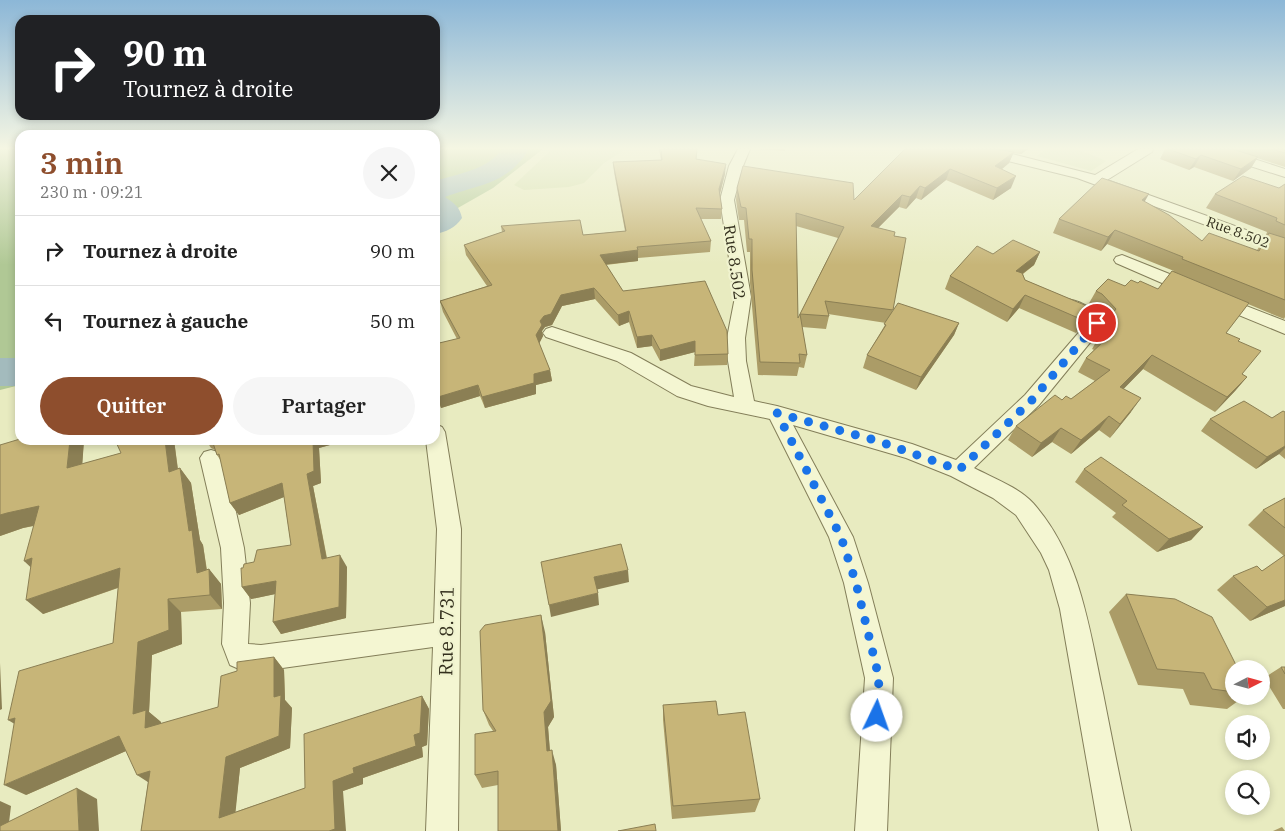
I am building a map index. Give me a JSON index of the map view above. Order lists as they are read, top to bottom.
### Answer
{
  "streets": {
    "street": ["Rue 8.502", "Rue 8.731"]
  },
  "north": "right",
  "page": {
    "turn": ["90 m", "Tournez à droite"],
    "heading": ["3 min", "230 m · 09:21"],
    "list": [
      {
        "name": "Tournez à droite",
        "value": "90 m"
      },
      {
        "name": "Tournez à gauche",
        "value": "50 m"
      }
    ],
    "buttons": ["Quitter", "Partager"]
  }
}
